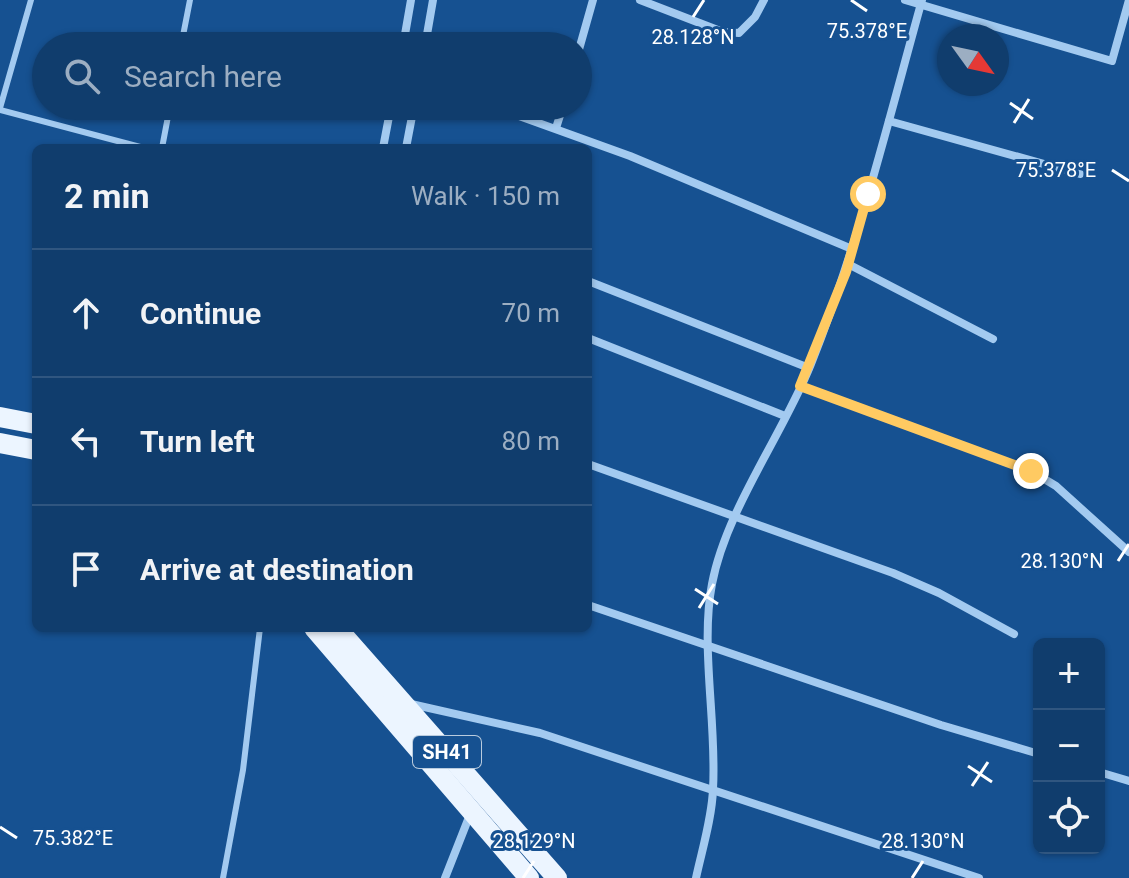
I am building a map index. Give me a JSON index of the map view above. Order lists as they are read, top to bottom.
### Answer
{
  "streets": {
    "main road": ["SH41"]
  },
  "north": "bottom right",
  "page": {
    "search": "Search here",
    "heading": ["2 min", "Walk · 150 m"],
    "list": [
      ["Continue", "70 m"],
      ["Turn left", "80 m"],
      "Arrive at destination"
    ],
    "map_buttons": ["+", "−"]
  },
  "coordinates": [
    "75.378°E",
    "28.128°N",
    "28.130°N",
    "75.382°E",
    "28.129°N"
  ]
}
